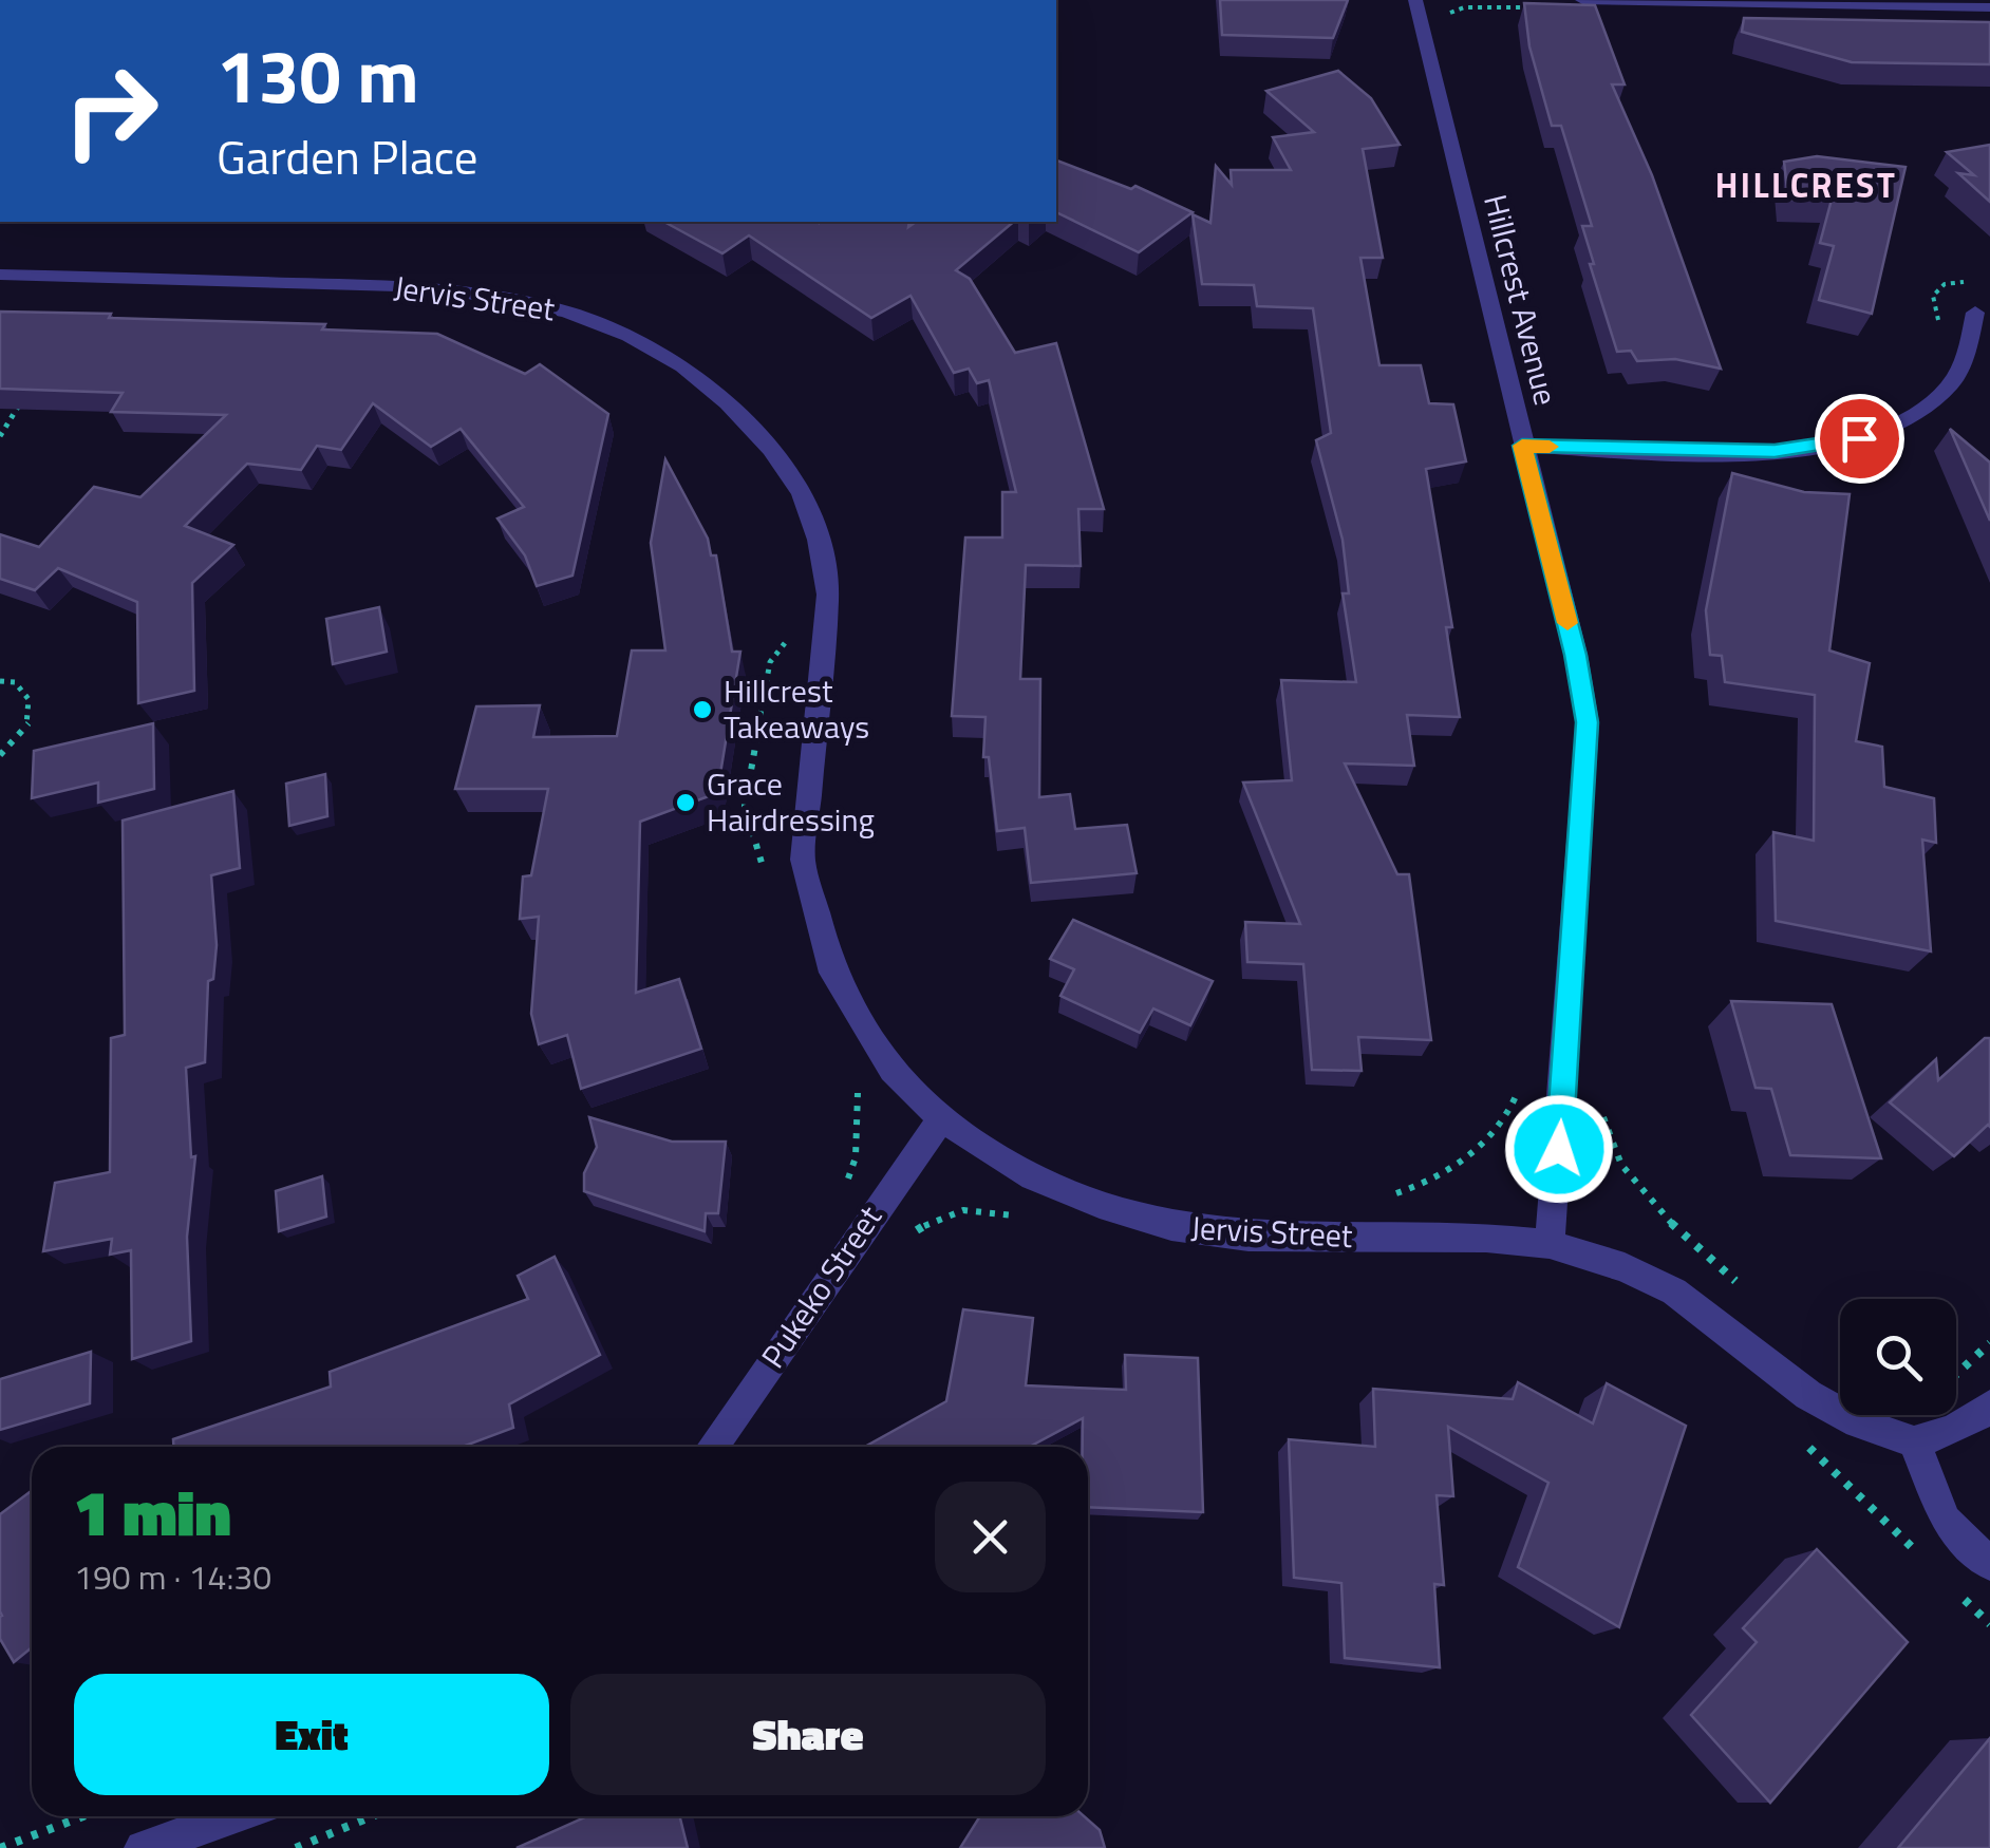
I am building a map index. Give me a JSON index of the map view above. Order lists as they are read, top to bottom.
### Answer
{
  "streets": {
    "street": ["Jervis Street", "Hillcrest Avenue", "Pukeko Street"]
  },
  "crossings": [
    ["Jervis Street", "Hillcrest Avenue"],
    ["Jervis Street", "Pukeko Street"]
  ],
  "districts": ["HILLCREST"],
  "places": ["Hillcrest Takeaways", "Grace Hairdressing"],
  "page": {
    "turn": ["130 m", "Garden Place"],
    "heading": ["1 min", "190 m · 14:30"],
    "buttons": ["Exit", "Share"]
  }
}
